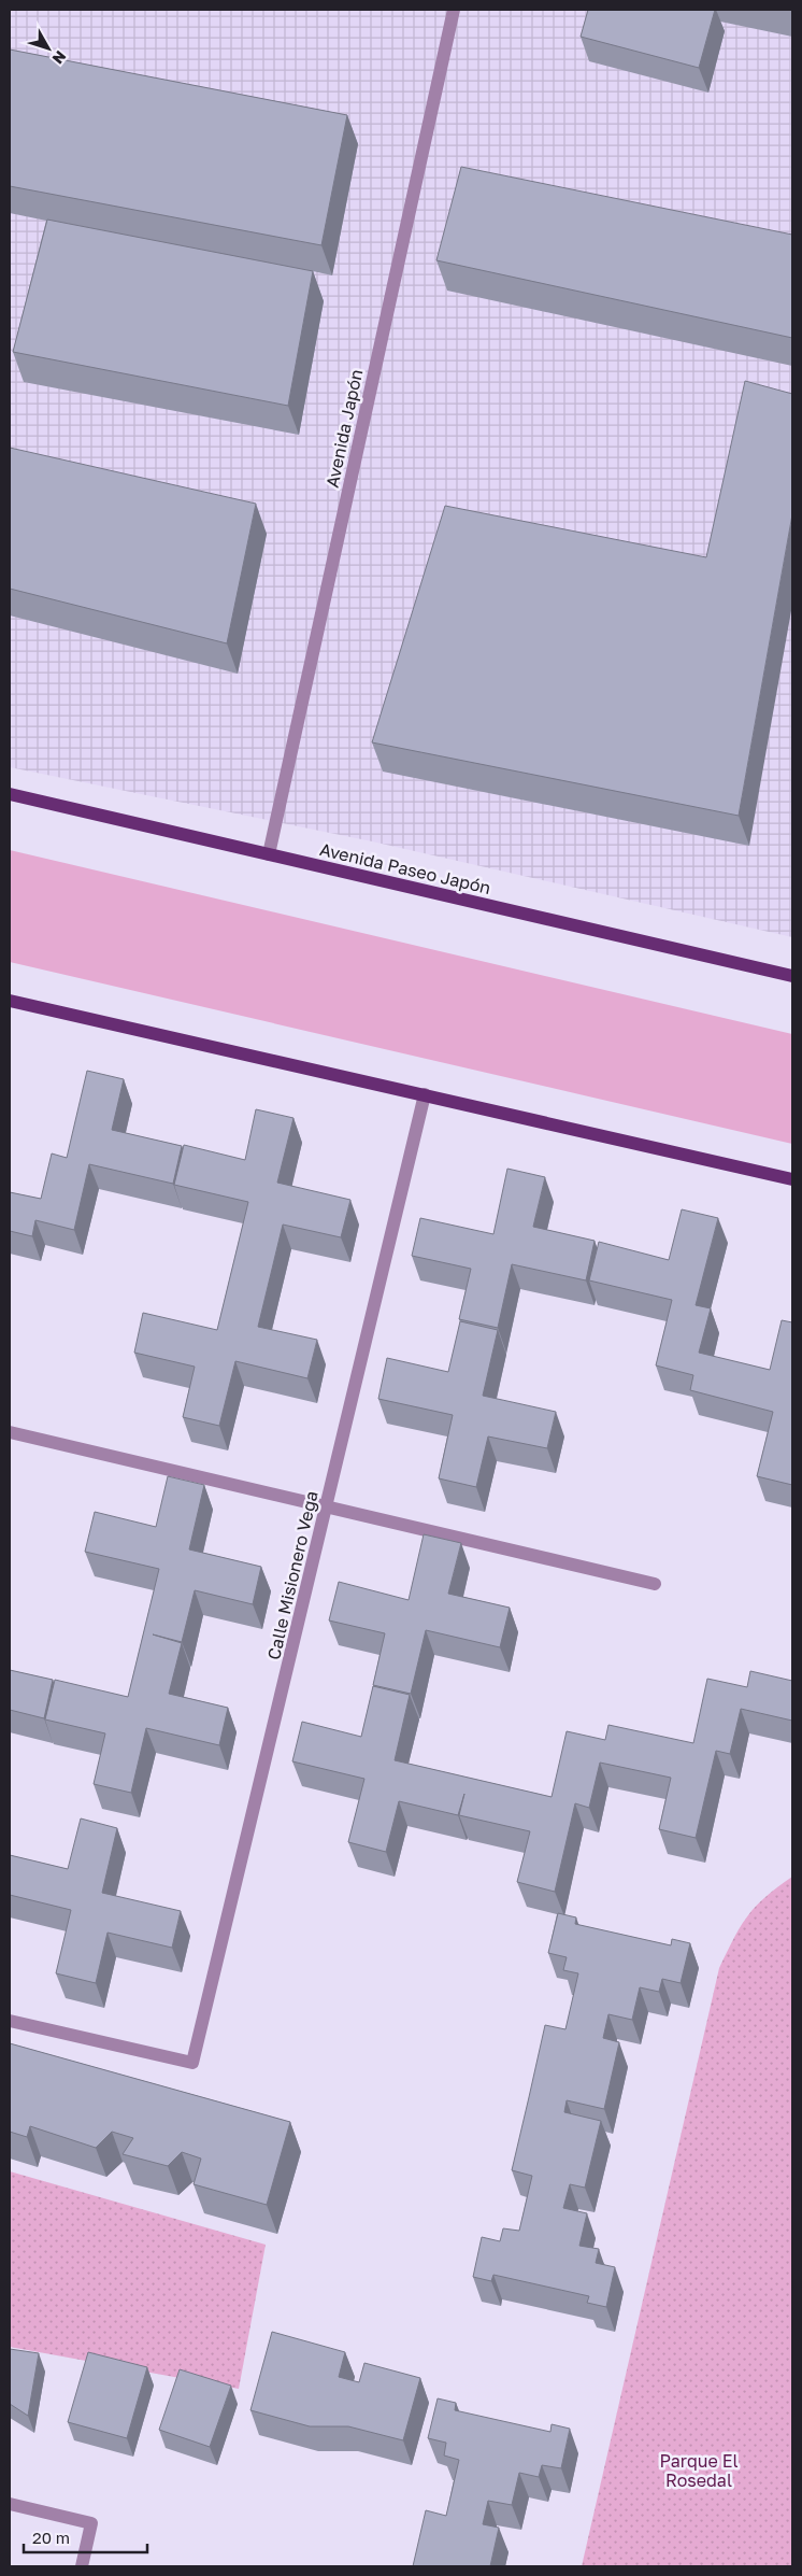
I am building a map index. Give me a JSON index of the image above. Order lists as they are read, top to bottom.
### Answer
{
  "streets": {
    "main road": ["Avenida Paseo Japón"],
    "street": ["Avenida Japón", "Calle Misionero Vega"]
  },
  "crossings": [
    ["Avenida Japón", "Avenida Paseo Japón"]
  ],
  "parks": ["Parque El Rosedal"],
  "scale_bar": "20 m",
  "north": "bottom right"
}
